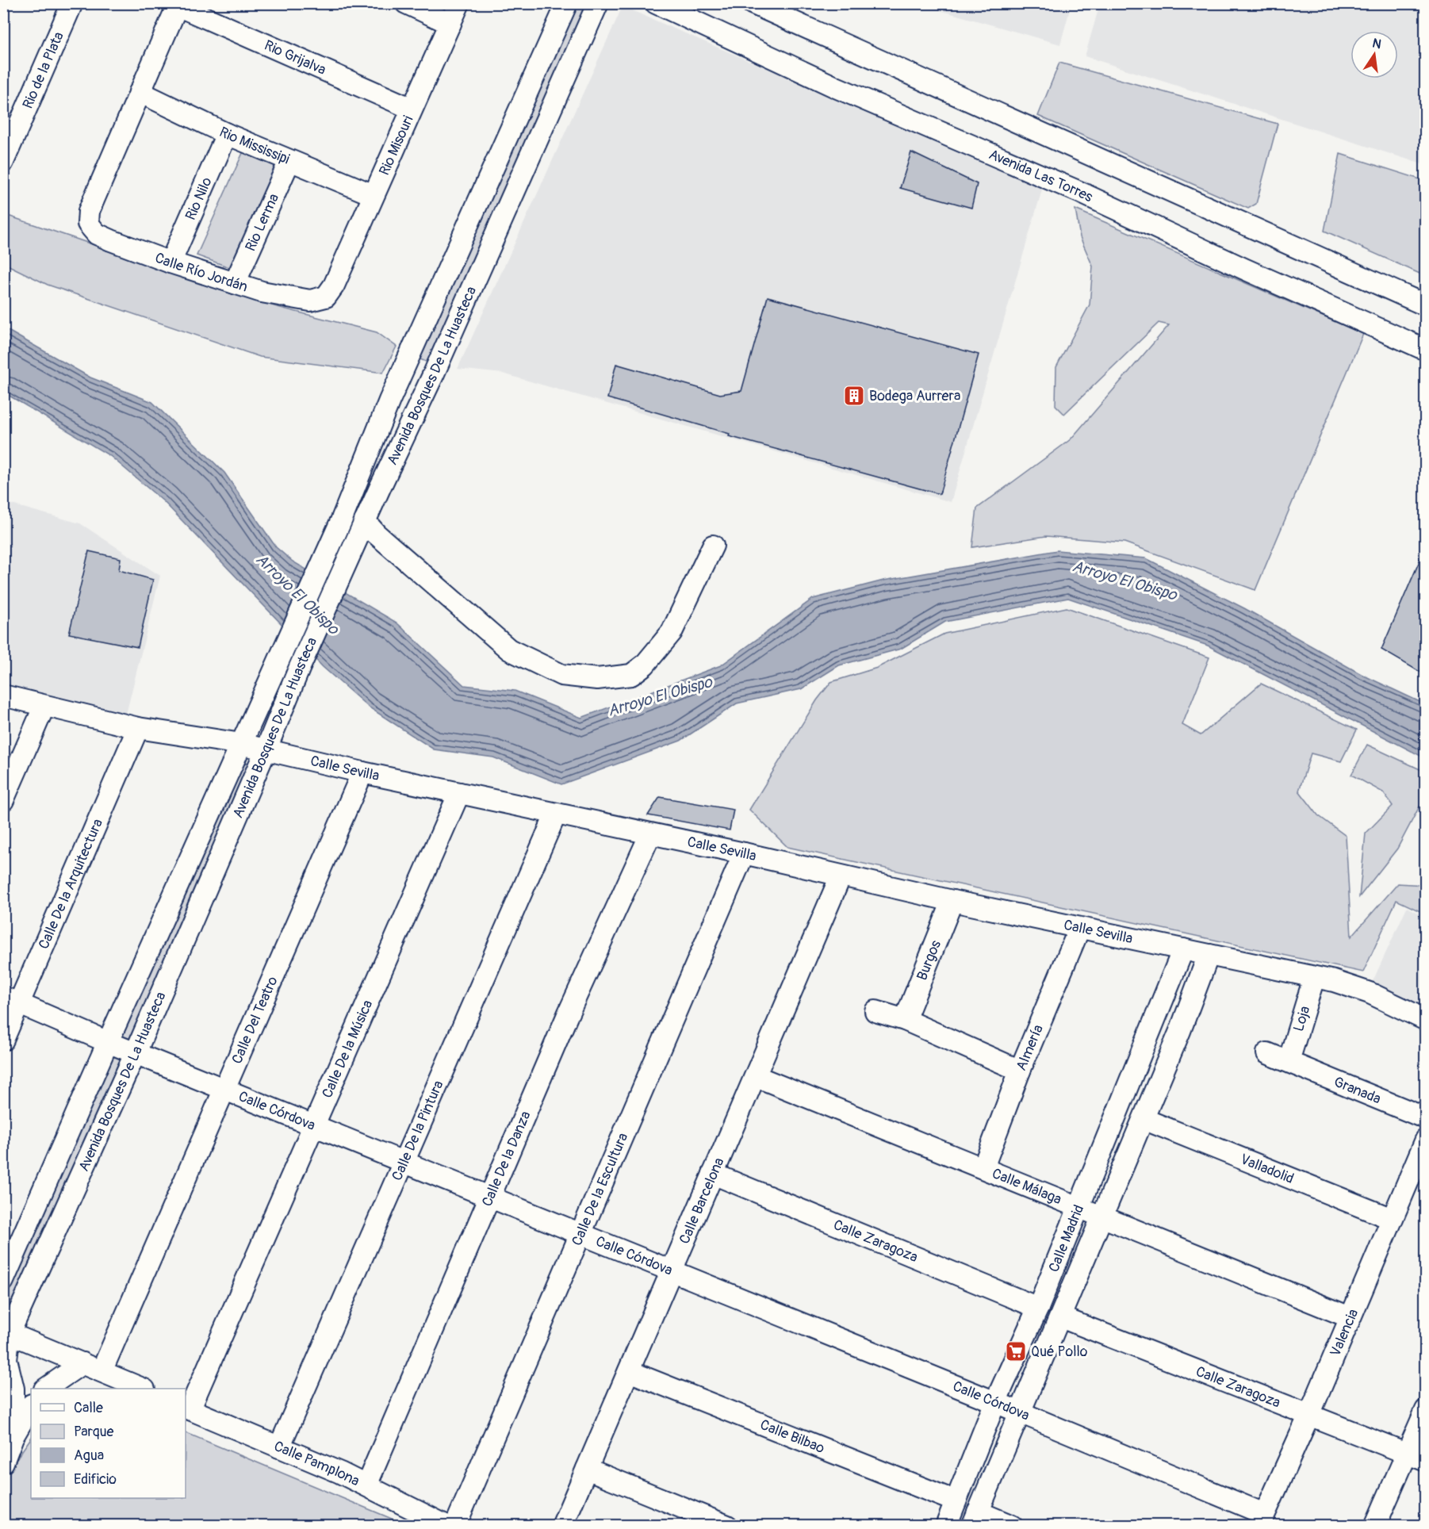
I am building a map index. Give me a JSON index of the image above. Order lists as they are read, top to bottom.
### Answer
{
  "streets": {
    "street": [
      "Rio Grijalva",
      "Rio de la Plata",
      "Rio Misouri",
      "Rio Mississipi",
      "Avenida Las Torres",
      "Rio Nilo",
      "Rio Lerma",
      "Calle Río Jordán",
      "Avenida Bosques De La Huasteca",
      "Calle Sevilla",
      "Calle De la Arquitectura",
      "Burgos",
      "Loja",
      "Calle Del Teatro",
      "Almería",
      "Calle De la Música",
      "Granada",
      "Calle Córdova",
      "Calle De la Pintura",
      "Calle De la Danza",
      "Valladolid",
      "Calle Málaga",
      "Calle De la Escultura",
      "Calle Barcelona",
      "Calle Madrid",
      "Calle Zaragoza",
      "Valencia",
      "Calle Bilbao",
      "Calle Pamplona"
    ]
  },
  "crossings": [
    ["Rio Grijalva", "Rio Misouri"],
    ["Rio Misouri", "Rio Mississipi"],
    ["Rio Misouri", "Calle Río Jordán"],
    ["Rio Mississipi", "Rio Nilo"],
    ["Rio Mississipi", "Rio Lerma"],
    ["Rio Mississipi", "Calle Río Jordán"],
    ["Rio Nilo", "Calle Río Jordán"],
    ["Rio Lerma", "Calle Río Jordán"],
    ["Avenida Bosques De La Huasteca", "Calle Sevilla"],
    ["Avenida Bosques De La Huasteca", "Calle Córdova"],
    ["Calle Sevilla", "Calle De la Arquitectura"],
    ["Calle Sevilla", "Burgos"],
    ["Calle Sevilla", "Loja"],
    ["Calle Sevilla", "Calle Del Teatro"],
    ["Calle Sevilla", "Almería"],
    ["Calle Sevilla", "Calle De la Música"],
    ["Calle Sevilla", "Calle De la Pintura"],
    ["Calle Sevilla", "Calle De la Danza"],
    ["Calle Sevilla", "Calle De la Escultura"],
    ["Calle Sevilla", "Calle Barcelona"],
    ["Calle Sevilla", "Calle Madrid"],
    ["Calle De la Arquitectura", "Calle Córdova"],
    ["Loja", "Granada"],
    ["Calle Del Teatro", "Calle Córdova"],
    ["Almería", "Calle Málaga"],
    ["Calle De la Música", "Calle Córdova"],
    ["Calle De la Música", "Calle Pamplona"],
    ["Calle Córdova", "Calle De la Pintura"],
    ["Calle Córdova", "Calle De la Danza"],
    ["Calle Córdova", "Calle De la Escultura"],
    ["Calle Córdova", "Calle Barcelona"],
    ["Calle Córdova", "Calle Madrid"],
    ["Calle Córdova", "Valencia"],
    ["Calle De la Pintura", "Calle Pamplona"],
    ["Calle De la Danza", "Calle Pamplona"],
    ["Valladolid", "Calle Madrid"],
    ["Valladolid", "Valencia"],
    ["Calle Málaga", "Calle Barcelona"],
    ["Calle Málaga", "Calle Madrid"],
    ["Calle Málaga", "Valencia"],
    ["Calle Barcelona", "Calle Zaragoza"],
    ["Calle Barcelona", "Calle Bilbao"],
    ["Calle Madrid", "Calle Zaragoza"],
    ["Calle Madrid", "Calle Bilbao"],
    ["Calle Zaragoza", "Valencia"]
  ],
  "water": ["Arroyo El Obispo"],
  "places": {
    "building": ["Bodega Aurrera"],
    "supermarket": ["Qué Pollo"]
  },
  "legend": [
    "Calle",
    "Parque",
    "Agua",
    "Edificio"
  ],
  "north": "top"
}
